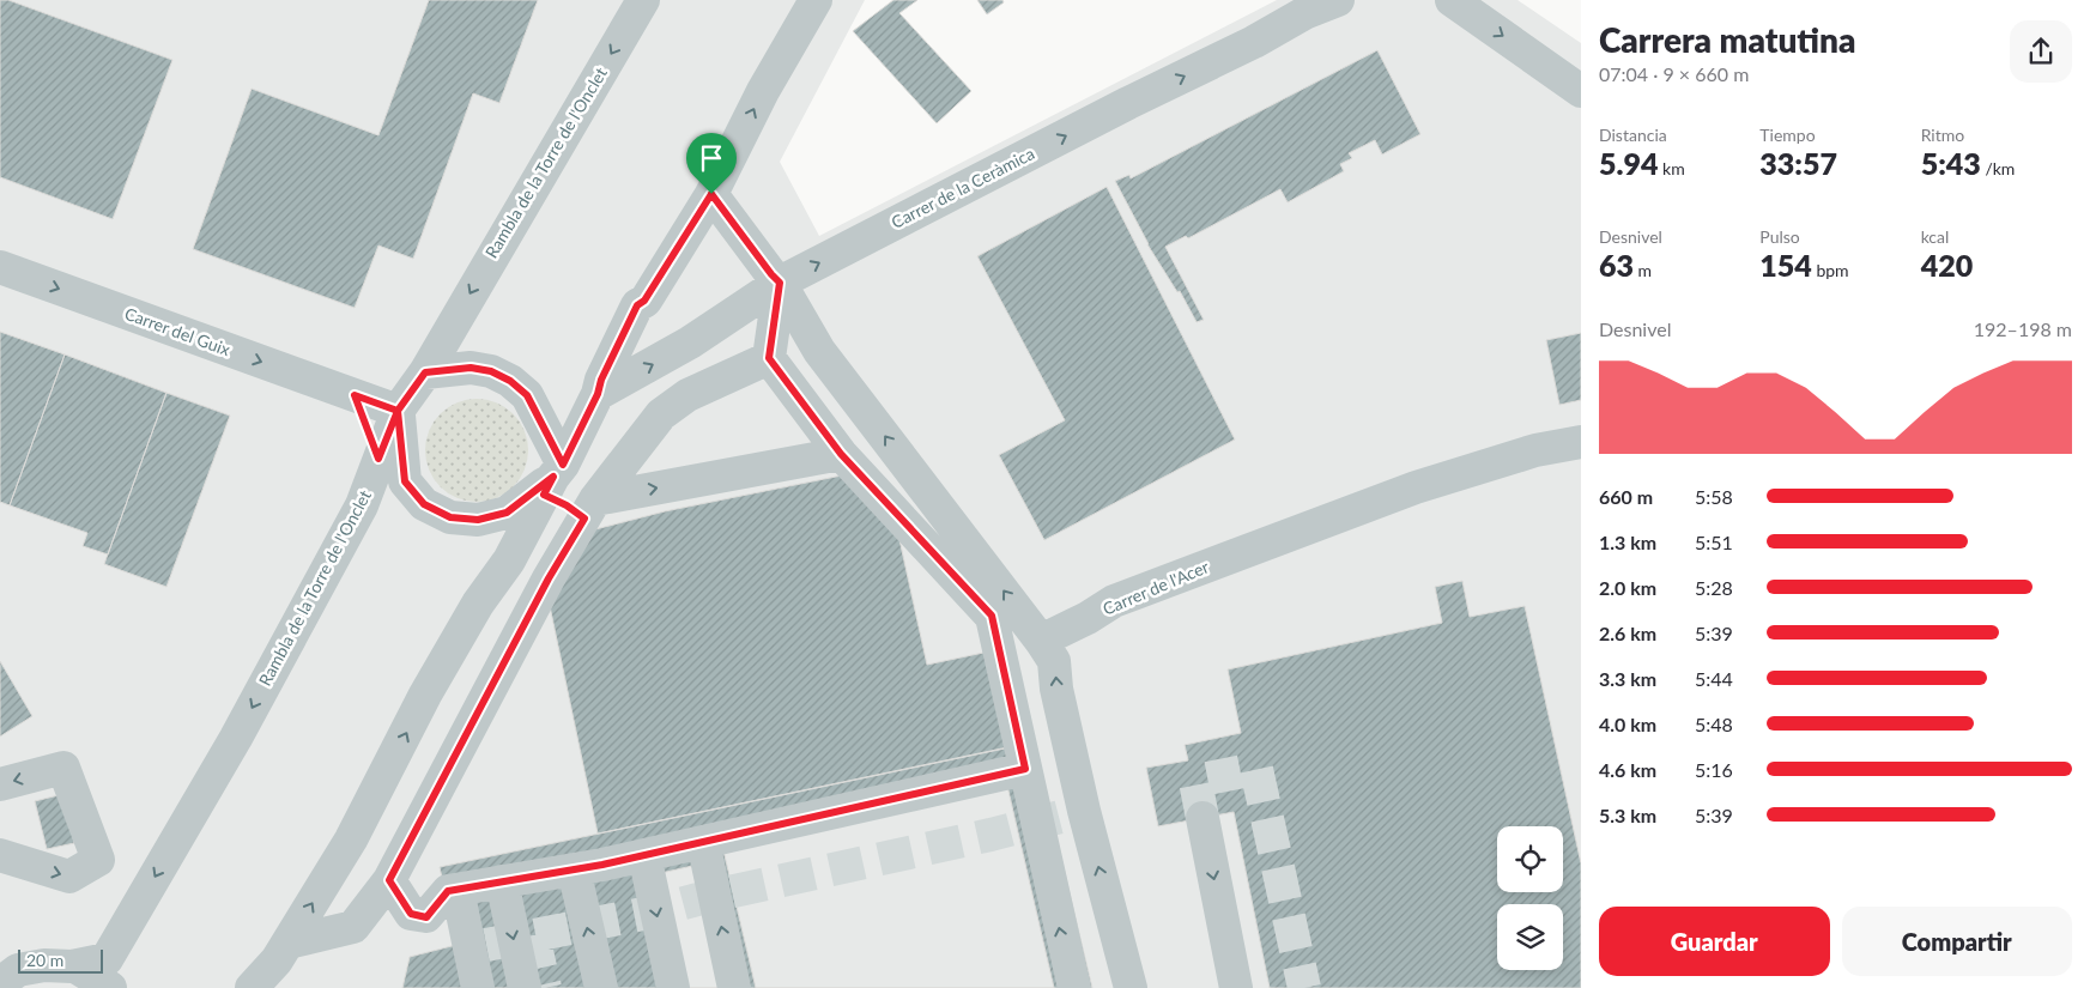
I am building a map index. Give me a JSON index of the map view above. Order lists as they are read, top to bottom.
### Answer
{
  "streets": {
    "street": [
      "Rambla de la Torre de l'Onclet",
      "Carrer de la Ceràmica",
      "Carrer del Guix",
      "Carrer de l'Acer"
    ]
  },
  "crossings": [
    ["Rambla de la Torre de l'Onclet", "Carrer del Guix"]
  ],
  "one_way": ["Carrer del Guix"],
  "scale_bar": "20 m",
  "page": {
    "heading": ["Carrera matutina", "07:04 · 9 × 660 m"],
    "stats": [
      ["Distancia", "5.94 km"],
      ["Tiempo", "33:57"],
      ["Ritmo", "5:43 /km"],
      ["Desnivel", "63 m"],
      ["Pulso", "154 bpm"],
      ["kcal", "420"]
    ],
    "chart": ["Desnivel", "192–198 m"],
    "list": [
      {
        "name": "660 m",
        "note": "5:58"
      },
      {
        "name": "1.3 km",
        "note": "5:51"
      },
      {
        "name": "2.0 km",
        "note": "5:28"
      },
      {
        "name": "2.6 km",
        "note": "5:39"
      },
      {
        "name": "3.3 km",
        "note": "5:44"
      },
      {
        "name": "4.0 km",
        "note": "5:48"
      },
      {
        "name": "4.6 km",
        "note": "5:16"
      },
      {
        "name": "5.3 km",
        "note": "5:39"
      }
    ],
    "buttons": ["Guardar", "Compartir"],
    "scale": "20 m"
  }
}
